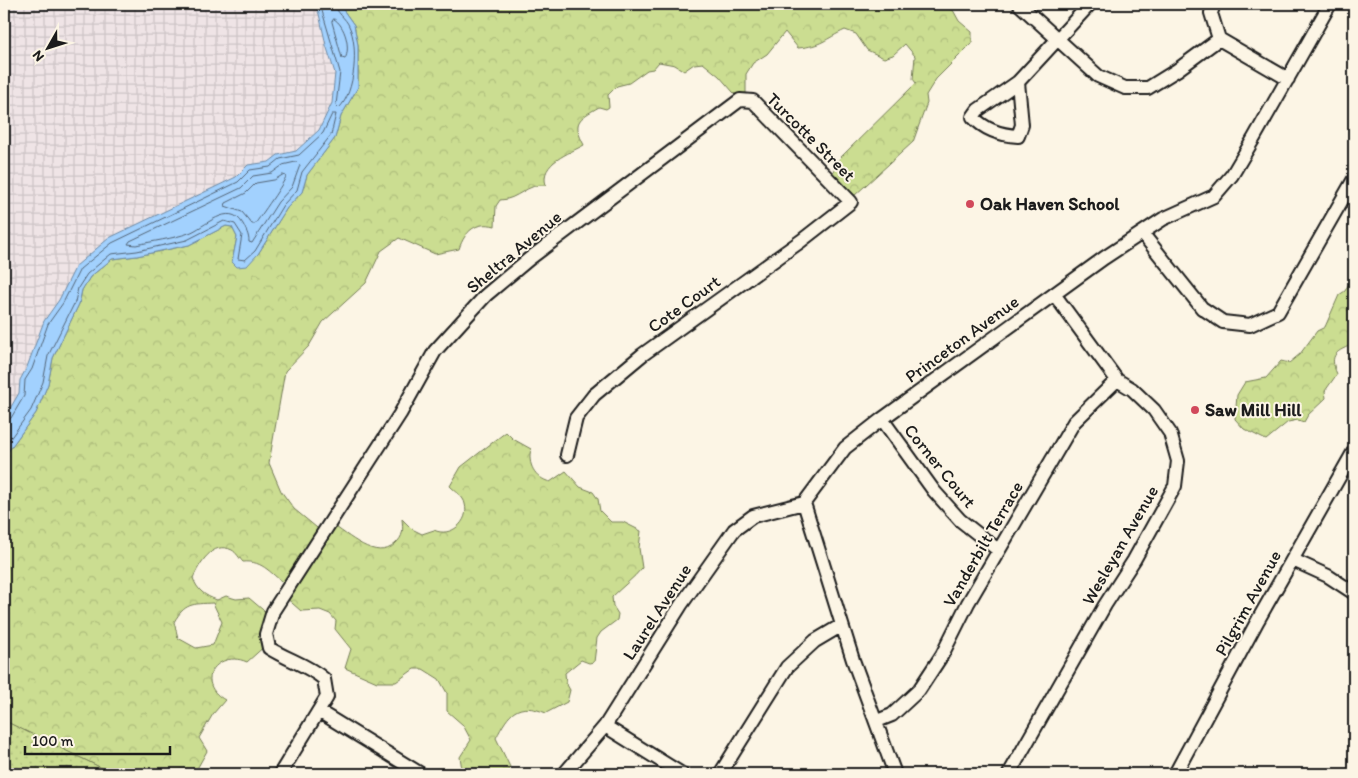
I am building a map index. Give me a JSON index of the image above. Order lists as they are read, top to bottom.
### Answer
{
  "streets": {
    "street": [
      "Turcotte Street",
      "Sheltra Avenue",
      "Cote Court",
      "Princeton Avenue",
      "Corner Court",
      "Vanderbilt Terrace",
      "Wesleyan Avenue",
      "Pilgrim Avenue",
      "Laurel Avenue"
    ]
  },
  "crossings": [
    ["Turcotte Street", "Sheltra Avenue"],
    ["Turcotte Street", "Cote Court"],
    ["Princeton Avenue", "Corner Court"],
    ["Princeton Avenue", "Wesleyan Avenue"],
    ["Princeton Avenue", "Laurel Avenue"],
    ["Corner Court", "Vanderbilt Terrace"],
    ["Vanderbilt Terrace", "Wesleyan Avenue"]
  ],
  "places": ["Oak Haven School", "Saw Mill Hill"],
  "scale_bar": "100 m",
  "north": "bottom left"
}
